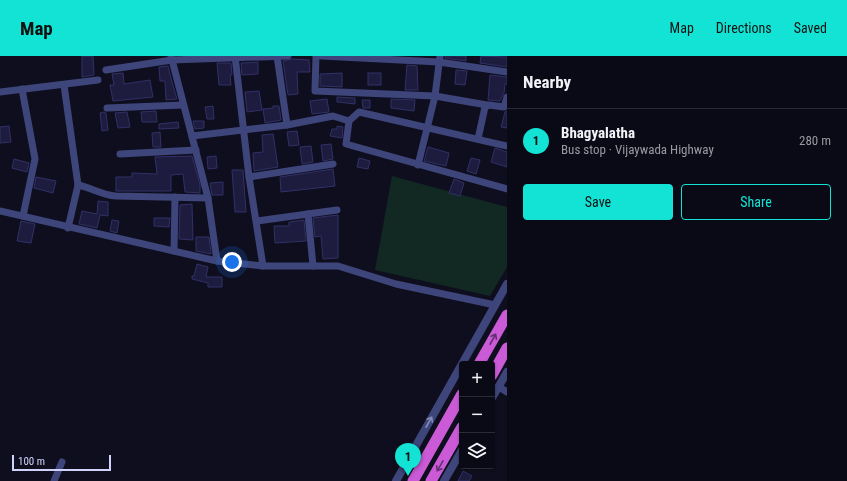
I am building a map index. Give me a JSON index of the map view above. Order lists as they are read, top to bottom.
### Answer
{
  "scale_bar": "100 m",
  "page": {
    "header": "Map",
    "nav": ["Map", "Directions", "Saved"],
    "heading": "Nearby",
    "list": [
      {
        "mark": "1",
        "name": "Bhagyalatha",
        "note": "Bus stop · Vijaywada Highway",
        "value": "280 m"
      }
    ],
    "buttons": ["Save", "Share"],
    "map_buttons": ["+", "−"],
    "pins": "1",
    "scale": "100 m"
  }
}
